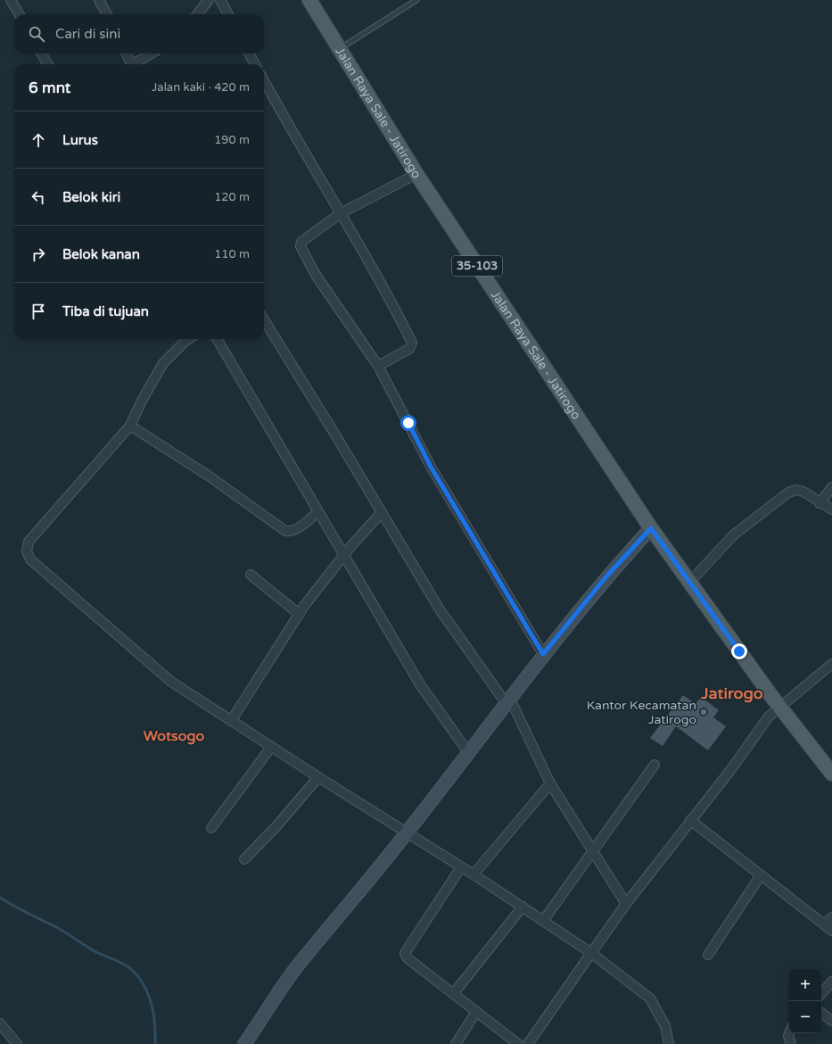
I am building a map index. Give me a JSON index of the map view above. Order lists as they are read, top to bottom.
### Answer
{
  "streets": {
    "main road": ["Jalan Raya Sale - Jatirogo", "35-103"]
  },
  "crossings": [
    ["Jalan Raya Sale - Jatirogo", "35-103"]
  ],
  "districts": ["Jatirogo", "Wotsogo"],
  "places": ["Kantor Kecamatan Jatirogo"],
  "page": {
    "search": "Cari di sini",
    "heading": ["6 mnt", "Jalan kaki · 420 m"],
    "list": [
      ["Lurus", "190 m"],
      ["Belok kiri", "120 m"],
      ["Belok kanan", "110 m"],
      "Tiba di tujuan"
    ],
    "map_buttons": ["+", "−"]
  }
}
